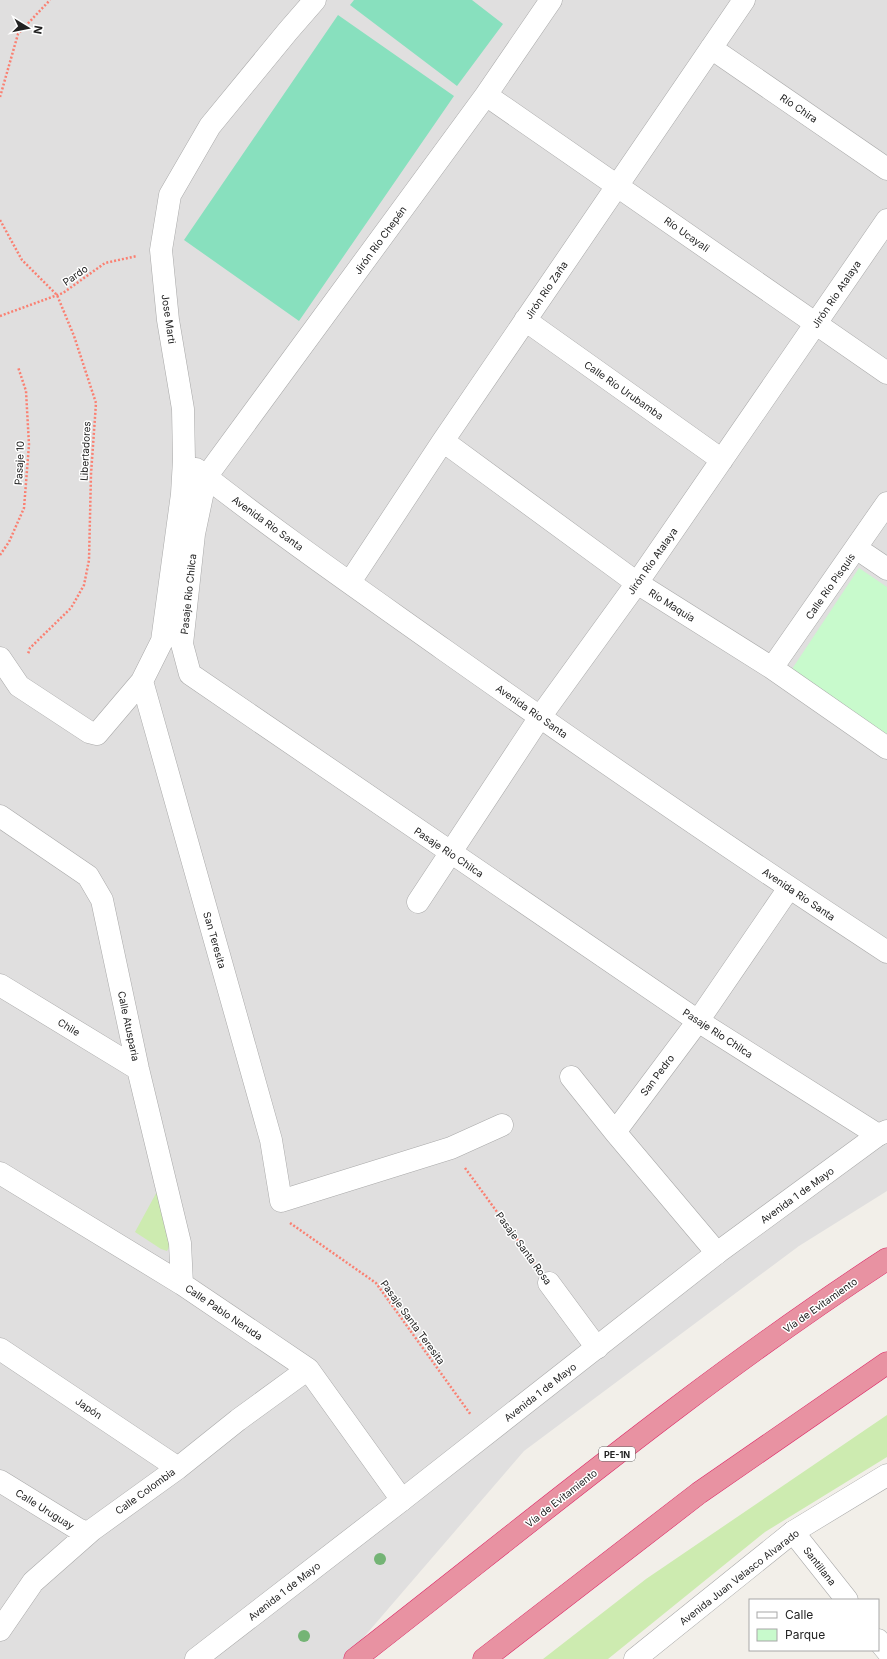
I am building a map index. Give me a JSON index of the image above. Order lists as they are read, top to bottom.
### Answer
{
  "streets": {
    "highway": ["Vía de Evitamiento", "PE-1N"],
    "street": [
      "Río Chira",
      "Río Ucayali",
      "Jirón Río Chepén",
      "Jirón Río Zaña",
      "Jirón Río Atalaya",
      "Jose Marti",
      "Calle Río Urubamba",
      "Avenida Rio Santa",
      "Calle Río Pisquis",
      "Pasaje Rio Chilca",
      "Río Maquia",
      "San Teresita",
      "Calle Atusparia",
      "Chile",
      "San Pedro",
      "Avenida 1 de Mayo",
      "Pasaje Santa Rosa",
      "Calle Pablo Neruda",
      "Japón",
      "Calle Colombia",
      "Calle Uruguay",
      "Santillana",
      "Avenida Juan Velasco Alvarado"
    ],
    "path": [
      "Pardo",
      "Libertadores",
      "Pasaje 10",
      "Pasaje Santa Teresita"
    ]
  },
  "crossings": [
    ["Río Chira", "Jirón Río Zaña"],
    ["Río Ucayali", "Jirón Río Chepén"],
    ["Río Ucayali", "Jirón Río Zaña"],
    ["Río Ucayali", "Jirón Río Atalaya"],
    ["Jirón Río Chepén", "Avenida Rio Santa"],
    ["Jirón Río Chepén", "Pasaje Rio Chilca"],
    ["Pardo", "Jose Marti"],
    ["Pardo", "Libertadores"],
    ["Jirón Río Zaña", "Calle Río Urubamba"],
    ["Jirón Río Zaña", "Avenida Rio Santa"],
    ["Jirón Río Zaña", "Río Maquia"],
    ["Jirón Río Atalaya", "Calle Río Urubamba"],
    ["Jirón Río Atalaya", "Avenida Rio Santa"],
    ["Jirón Río Atalaya", "Pasaje Rio Chilca"],
    ["Jirón Río Atalaya", "Río Maquia"],
    ["Jose Marti", "Libertadores"],
    ["Jose Marti", "Avenida Rio Santa"],
    ["Jose Marti", "San Teresita"],
    ["Avenida Rio Santa", "Pasaje Rio Chilca"],
    ["Avenida Rio Santa", "San Pedro"],
    ["Calle Río Pisquis", "Río Maquia"],
    ["Pasaje Rio Chilca", "San Pedro"],
    ["Pasaje Rio Chilca", "Avenida 1 de Mayo"],
    ["San Teresita", "Pasaje Santa Teresita"],
    ["Calle Atusparia", "Chile"],
    ["Calle Atusparia", "Calle Pablo Neruda"],
    ["Avenida 1 de Mayo", "Pasaje Santa Rosa"],
    ["Avenida 1 de Mayo", "Calle Pablo Neruda"],
    ["Avenida 1 de Mayo", "Pasaje Santa Teresita"],
    ["Calle Pablo Neruda", "Calle Colombia"],
    ["Japón", "Calle Colombia"],
    ["Calle Colombia", "Calle Uruguay"],
    ["Santillana", "Avenida Juan Velasco Alvarado"]
  ],
  "legend": ["Calle", "Parque"],
  "north": "right"
}
